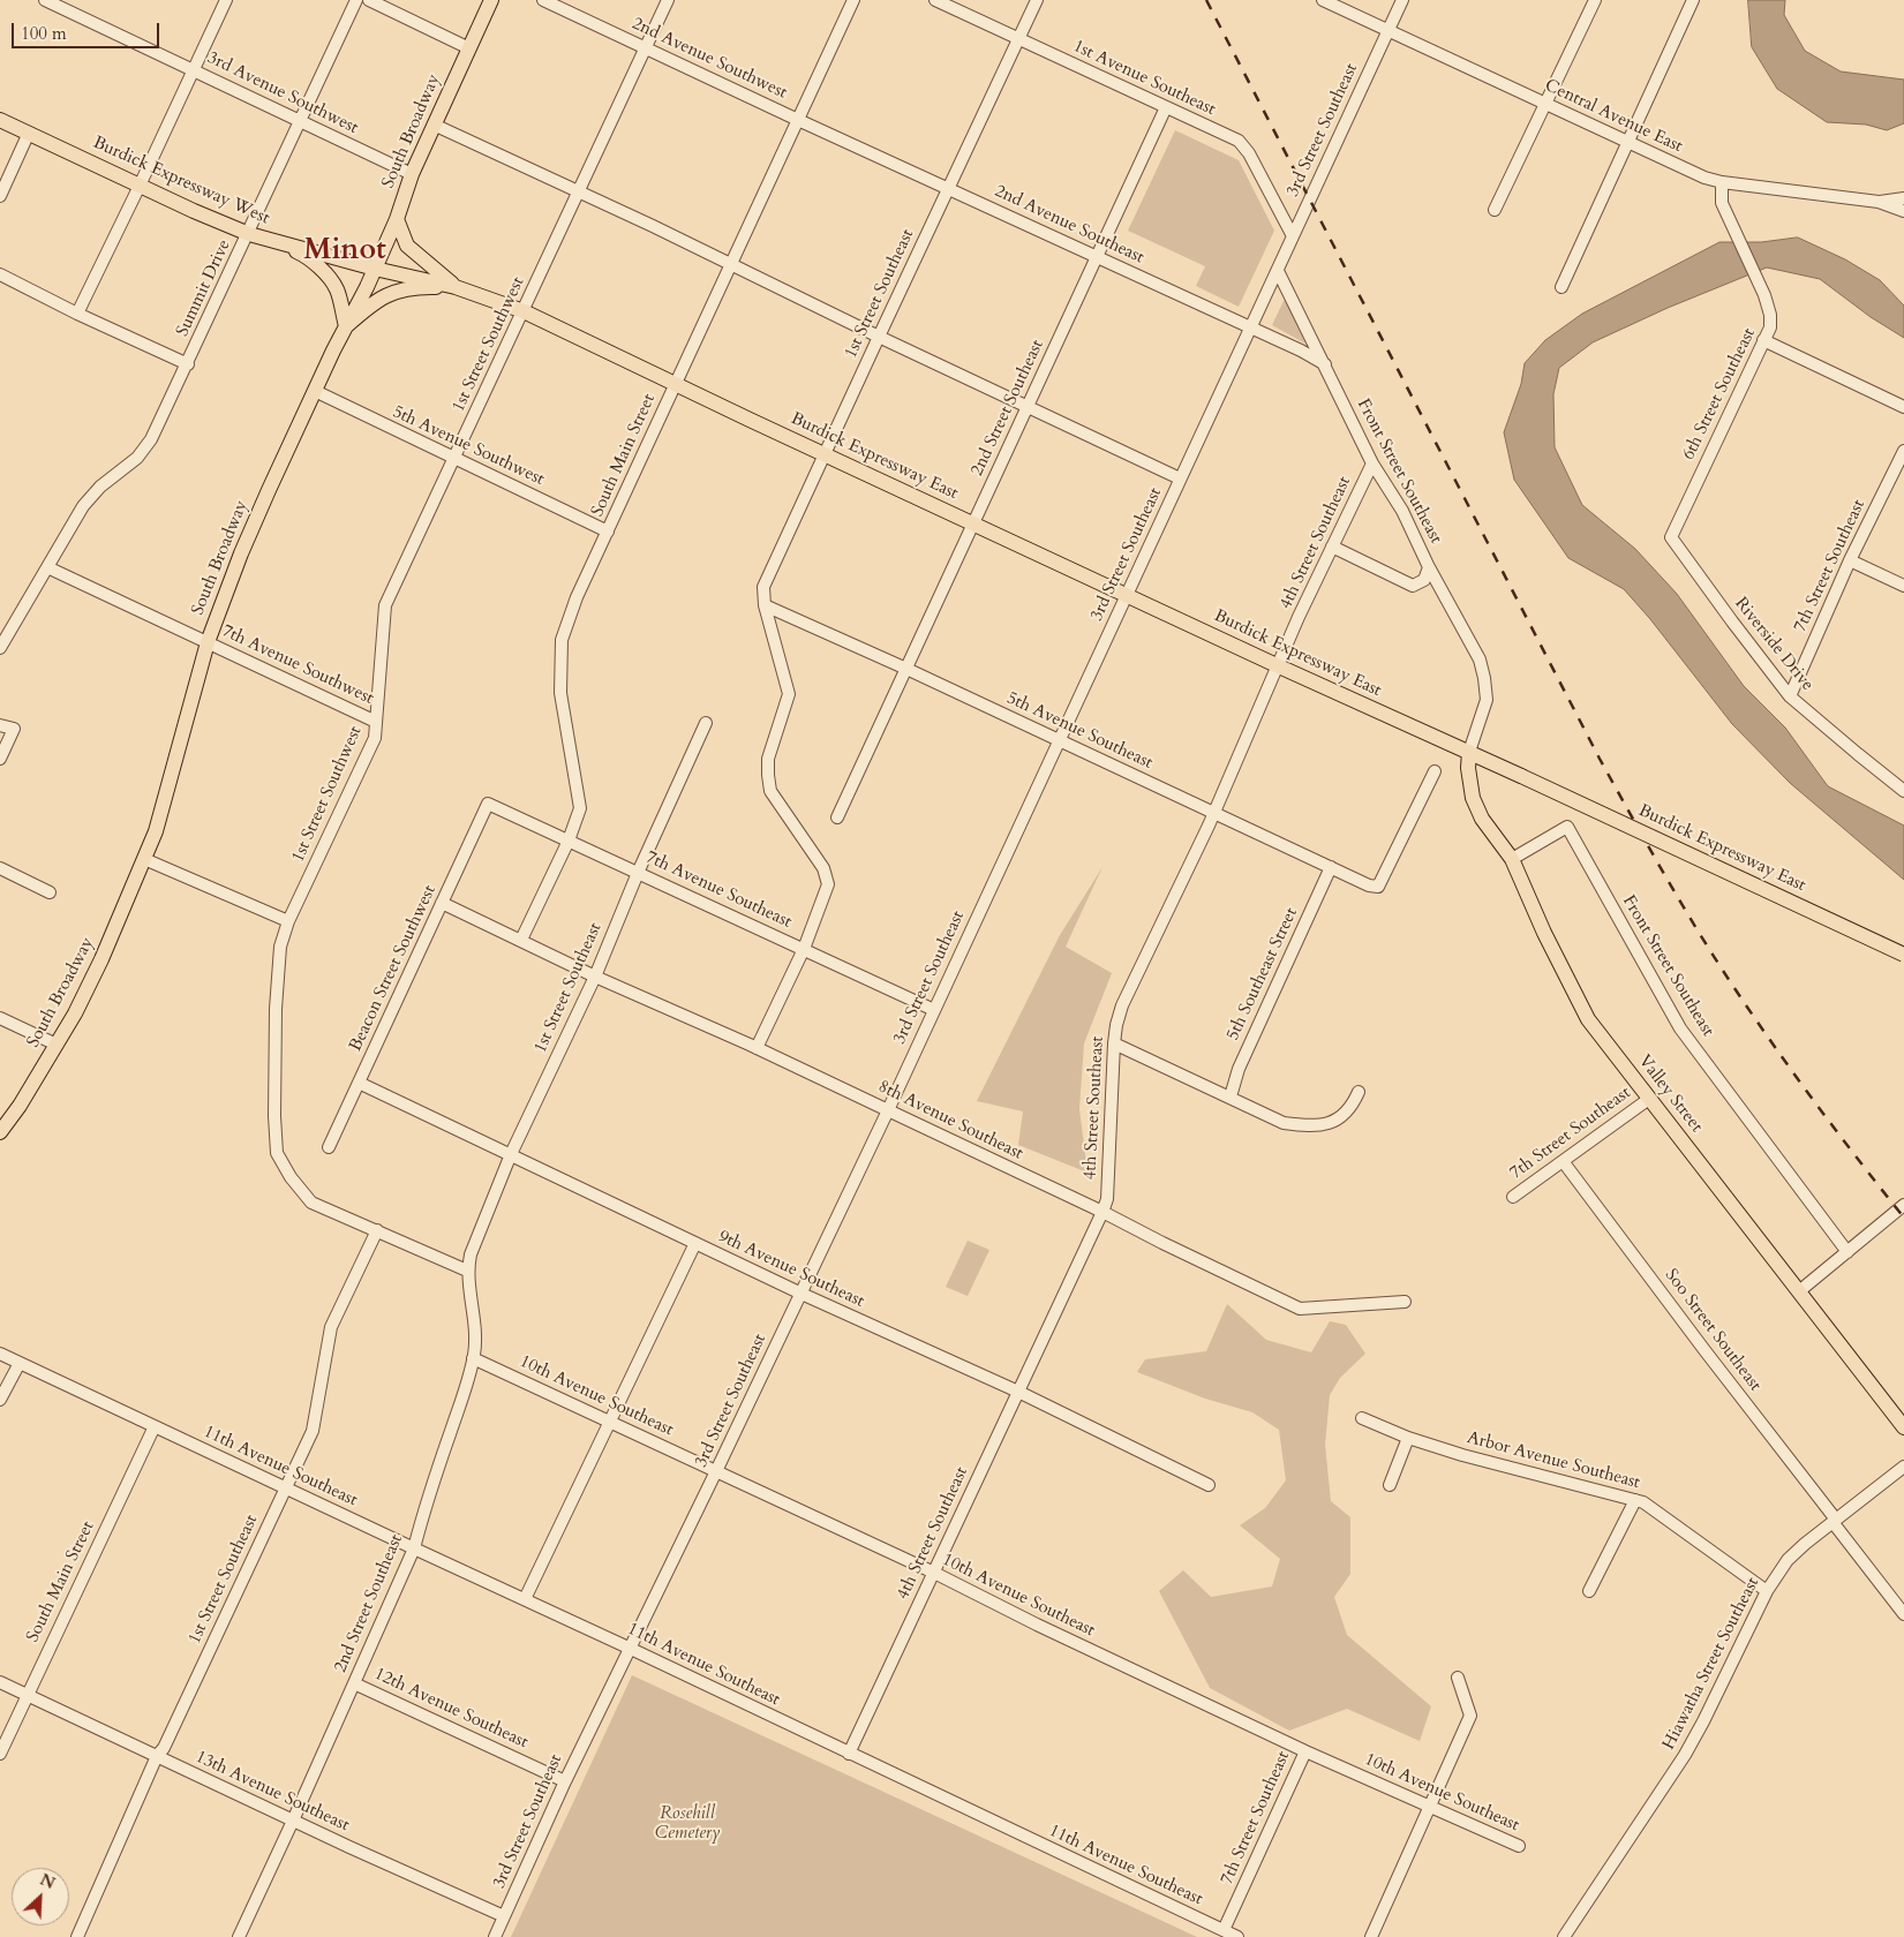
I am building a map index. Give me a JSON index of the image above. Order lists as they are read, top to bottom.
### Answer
{
  "streets": {
    "main road": [
      "South Broadway",
      "Burdick Expressway West",
      "Burdick Expressway East",
      "Valley Street"
    ],
    "street": [
      "2nd Avenue Southwest",
      "1st Avenue Southeast",
      "3rd Avenue Southwest",
      "Central Avenue East",
      "3rd Street Southeast",
      "2nd Avenue Southeast",
      "Summit Drive",
      "1st Street Southeast",
      "1st Street Southwest",
      "6th Street Southeast",
      "2nd Street Southeast",
      "5th Avenue Southwest",
      "South Main Street",
      "Front Street Southeast",
      "4th Street Southeast",
      "7th Street Southeast",
      "Riverside Drive",
      "7th Avenue Southwest",
      "5th Avenue Southeast",
      "7th Avenue Southeast",
      "Beacon Street Southwest",
      "5th Southeast Street",
      "8th Avenue Southeast",
      "9th Avenue Southeast",
      "Soo Street Southeast",
      "10th Avenue Southeast",
      "Arbor Avenue Southeast",
      "11th Avenue Southeast",
      "Hiawatha Street Southeast",
      "12th Avenue Southeast",
      "13th Avenue Southeast"
    ]
  },
  "crossings": [
    ["2nd Avenue Southwest", "2nd Avenue Southeast"],
    ["2nd Avenue Southwest", "1st Street Southwest"],
    ["2nd Avenue Southwest", "South Main Street"],
    ["1st Avenue Southeast", "3rd Street Southeast"],
    ["1st Avenue Southeast", "1st Street Southeast"],
    ["1st Avenue Southeast", "2nd Street Southeast"],
    ["3rd Avenue Southwest", "South Broadway"],
    ["3rd Avenue Southwest", "Summit Drive"],
    ["Central Avenue East", "3rd Street Southeast"],
    ["Central Avenue East", "6th Street Southeast"],
    ["3rd Street Southeast", "2nd Avenue Southeast"],
    ["3rd Street Southeast", "Burdick Expressway East"],
    ["3rd Street Southeast", "Front Street Southeast"],
    ["3rd Street Southeast", "5th Avenue Southeast"],
    ["3rd Street Southeast", "7th Avenue Southeast"],
    ["3rd Street Southeast", "8th Avenue Southeast"],
    ["3rd Street Southeast", "9th Avenue Southeast"],
    ["3rd Street Southeast", "10th Avenue Southeast"],
    ["3rd Street Southeast", "11th Avenue Southeast"],
    ["3rd Street Southeast", "12th Avenue Southeast"],
    ["3rd Street Southeast", "13th Avenue Southeast"],
    ["South Broadway", "Burdick Expressway West"],
    ["South Broadway", "5th Avenue Southwest"],
    ["South Broadway", "7th Avenue Southwest"],
    ["Burdick Expressway West", "Summit Drive"],
    ["Burdick Expressway West", "1st Street Southwest"],
    ["Burdick Expressway West", "South Main Street"],
    ["Burdick Expressway West", "Burdick Expressway East"],
    ["2nd Avenue Southeast", "1st Street Southeast"],
    ["2nd Avenue Southeast", "2nd Street Southeast"],
    ["2nd Avenue Southeast", "South Main Street"],
    ["2nd Avenue Southeast", "Front Street Southeast"],
    ["Summit Drive", "7th Avenue Southwest"],
    ["1st Street Southeast", "1st Street Southwest"],
    ["1st Street Southeast", "2nd Street Southeast"],
    ["1st Street Southeast", "Burdick Expressway East"],
    ["1st Street Southeast", "5th Avenue Southeast"],
    ["1st Street Southeast", "7th Avenue Southeast"],
    ["1st Street Southeast", "8th Avenue Southeast"],
    ["1st Street Southeast", "9th Avenue Southeast"],
    ["1st Street Southeast", "11th Avenue Southeast"],
    ["1st Street Southeast", "13th Avenue Southeast"],
    ["1st Street Southwest", "2nd Street Southeast"],
    ["1st Street Southwest", "5th Avenue Southwest"],
    ["1st Street Southwest", "7th Avenue Southwest"],
    ["6th Street Southeast", "Riverside Drive"],
    ["2nd Street Southeast", "Burdick Expressway East"],
    ["2nd Street Southeast", "5th Avenue Southeast"],
    ["2nd Street Southeast", "10th Avenue Southeast"],
    ["2nd Street Southeast", "11th Avenue Southeast"],
    ["2nd Street Southeast", "12th Avenue Southeast"],
    ["2nd Street Southeast", "13th Avenue Southeast"],
    ["5th Avenue Southwest", "South Main Street"],
    ["South Main Street", "Burdick Expressway East"],
    ["South Main Street", "7th Avenue Southeast"],
    ["South Main Street", "8th Avenue Southeast"],
    ["South Main Street", "11th Avenue Southeast"],
    ["South Main Street", "13th Avenue Southeast"],
    ["Burdick Expressway East", "Front Street Southeast"],
    ["Burdick Expressway East", "4th Street Southeast"],
    ["Burdick Expressway East", "Valley Street"],
    ["Front Street Southeast", "4th Street Southeast"],
    ["Front Street Southeast", "Valley Street"],
    ["4th Street Southeast", "5th Avenue Southeast"],
    ["4th Street Southeast", "8th Avenue Southeast"],
    ["4th Street Southeast", "9th Avenue Southeast"],
    ["4th Street Southeast", "10th Avenue Southeast"],
    ["4th Street Southeast", "11th Avenue Southeast"],
    ["7th Street Southeast", "Riverside Drive"],
    ["7th Street Southeast", "Valley Street"],
    ["7th Street Southeast", "Soo Street Southeast"],
    ["7th Street Southeast", "10th Avenue Southeast"],
    ["7th Street Southeast", "11th Avenue Southeast"],
    ["5th Avenue Southeast", "5th Southeast Street"],
    ["7th Avenue Southeast", "Beacon Street Southwest"],
    ["Beacon Street Southwest", "8th Avenue Southeast"],
    ["Beacon Street Southwest", "9th Avenue Southeast"],
    ["Soo Street Southeast", "Hiawatha Street Southeast"],
    ["Arbor Avenue Southeast", "Hiawatha Street Southeast"]
  ],
  "districts": ["Minot"],
  "parks": ["Rosehill Cemetery"],
  "scale_bar": "100 m",
  "north": "top right"
}
